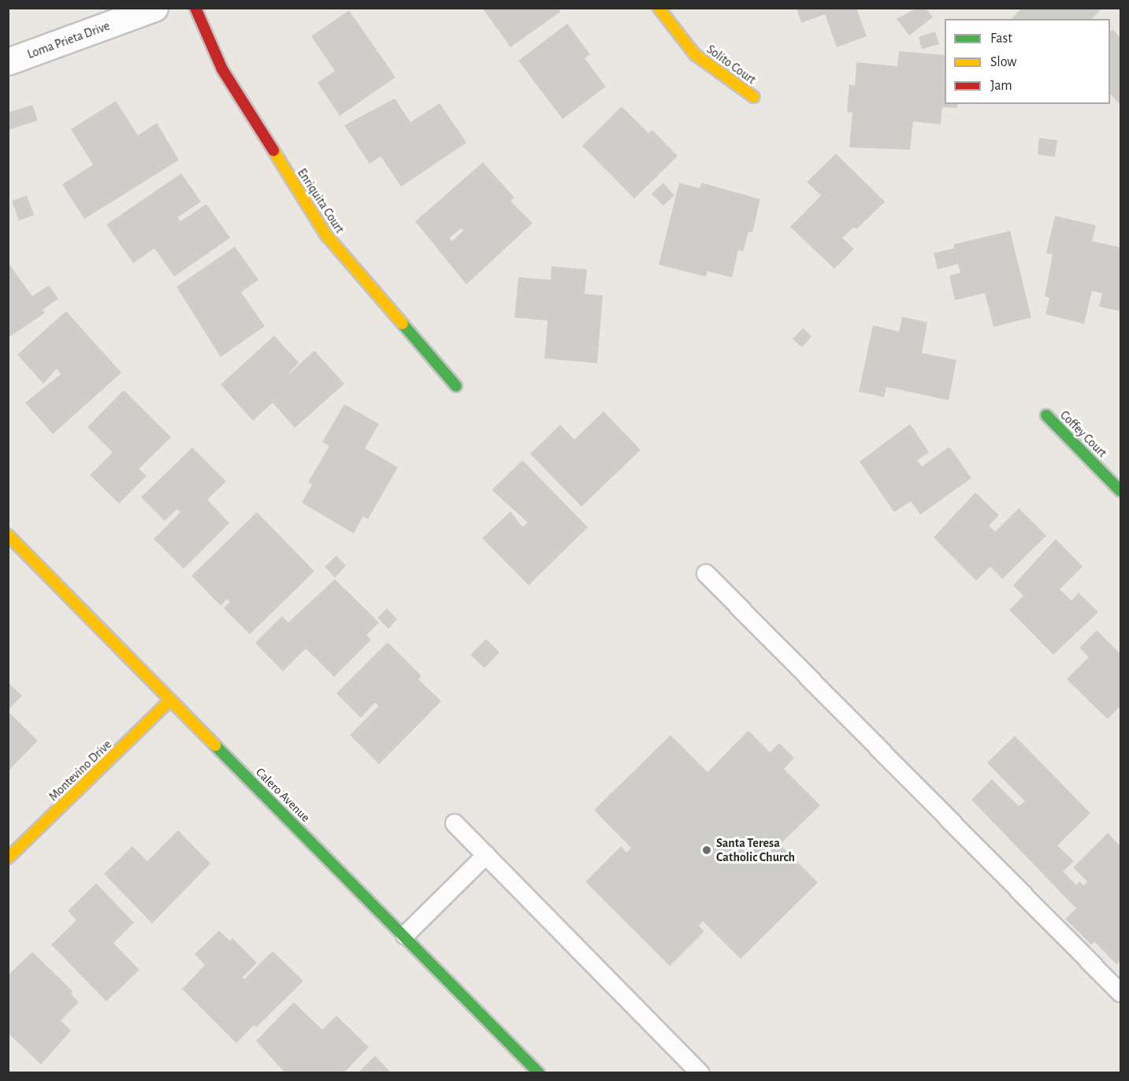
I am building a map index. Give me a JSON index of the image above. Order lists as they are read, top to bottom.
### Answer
{
  "streets": {
    "street": [
      "Loma Prieta Drive",
      "Solito Court",
      "Enriquita Court",
      "Coffey Court",
      "Montevino Drive",
      "Calero Avenue"
    ]
  },
  "crossings": [
    ["Montevino Drive", "Calero Avenue"]
  ],
  "places": ["Santa Teresa Catholic Church"],
  "legend": ["Fast", "Slow", "Jam"]
}
